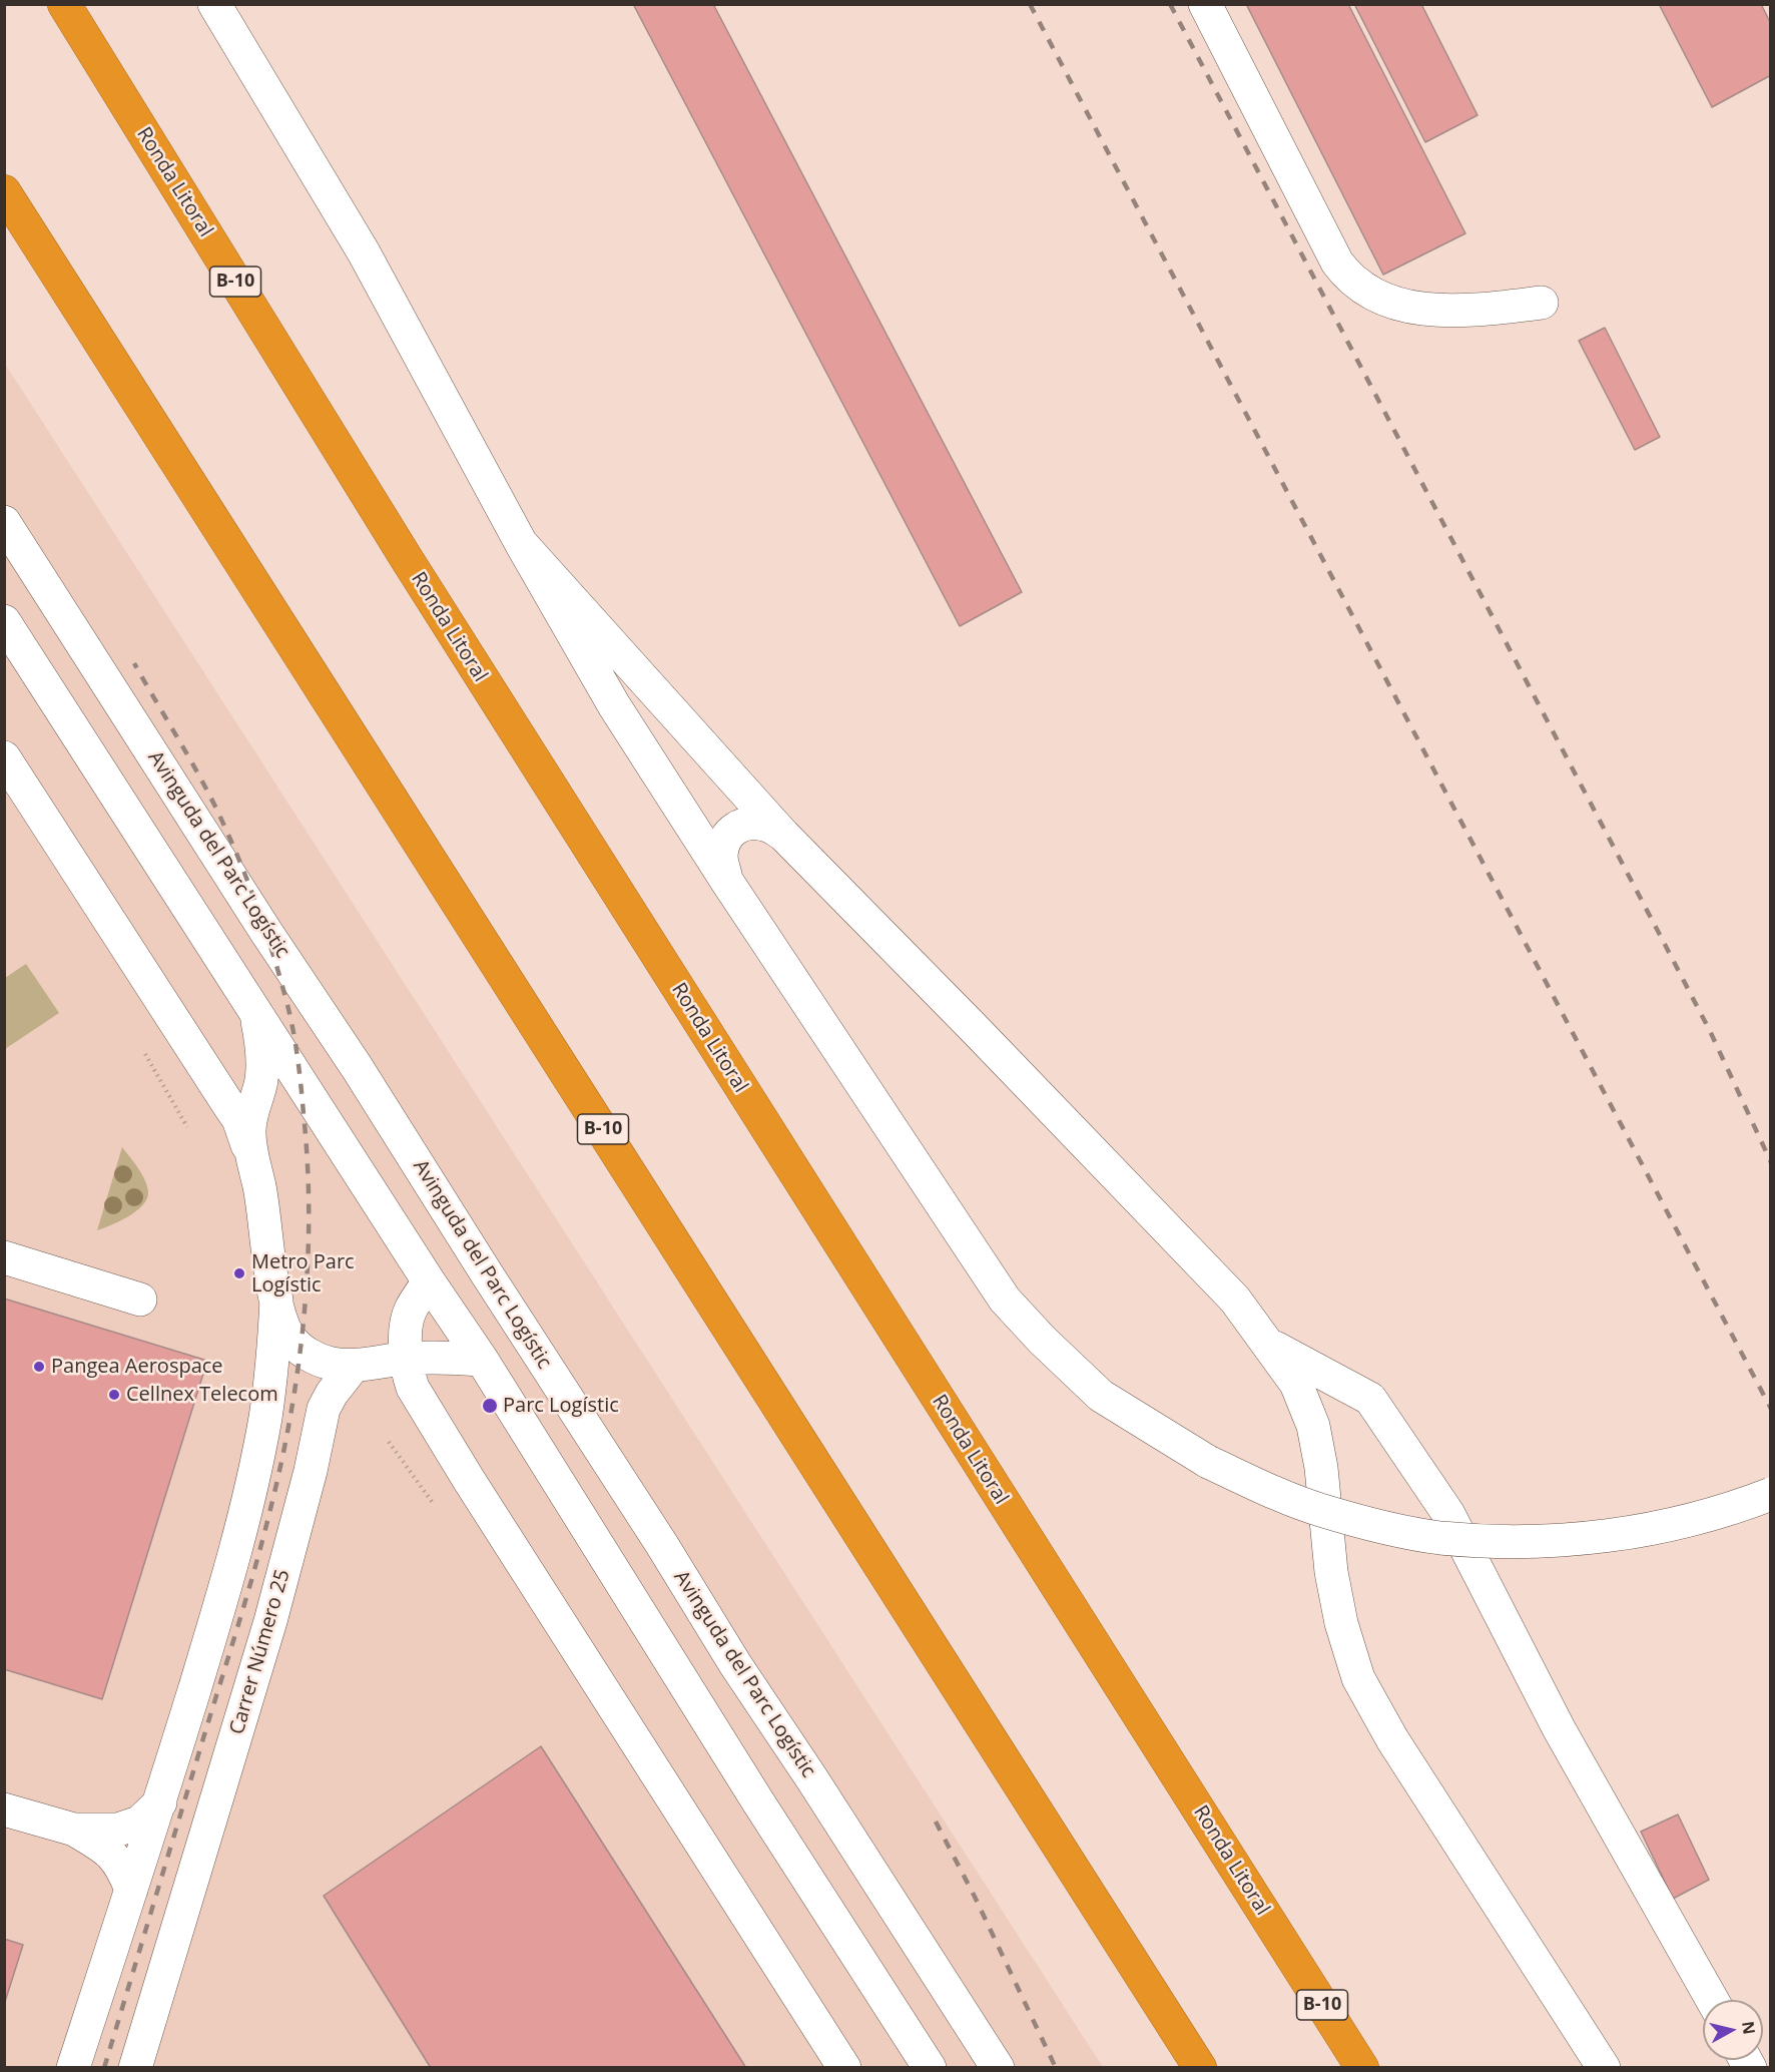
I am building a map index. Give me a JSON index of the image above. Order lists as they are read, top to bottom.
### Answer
{
  "streets": {
    "highway": ["Ronda Litoral", "B-10"],
    "street": ["Avinguda del Parc Logístic", "Carrer Número 25"]
  },
  "places": [
    "Metro Parc Logístic",
    "Pangea Aerospace",
    "Cellnex Telecom",
    "Parc Logístic"
  ],
  "north": "right"
}
